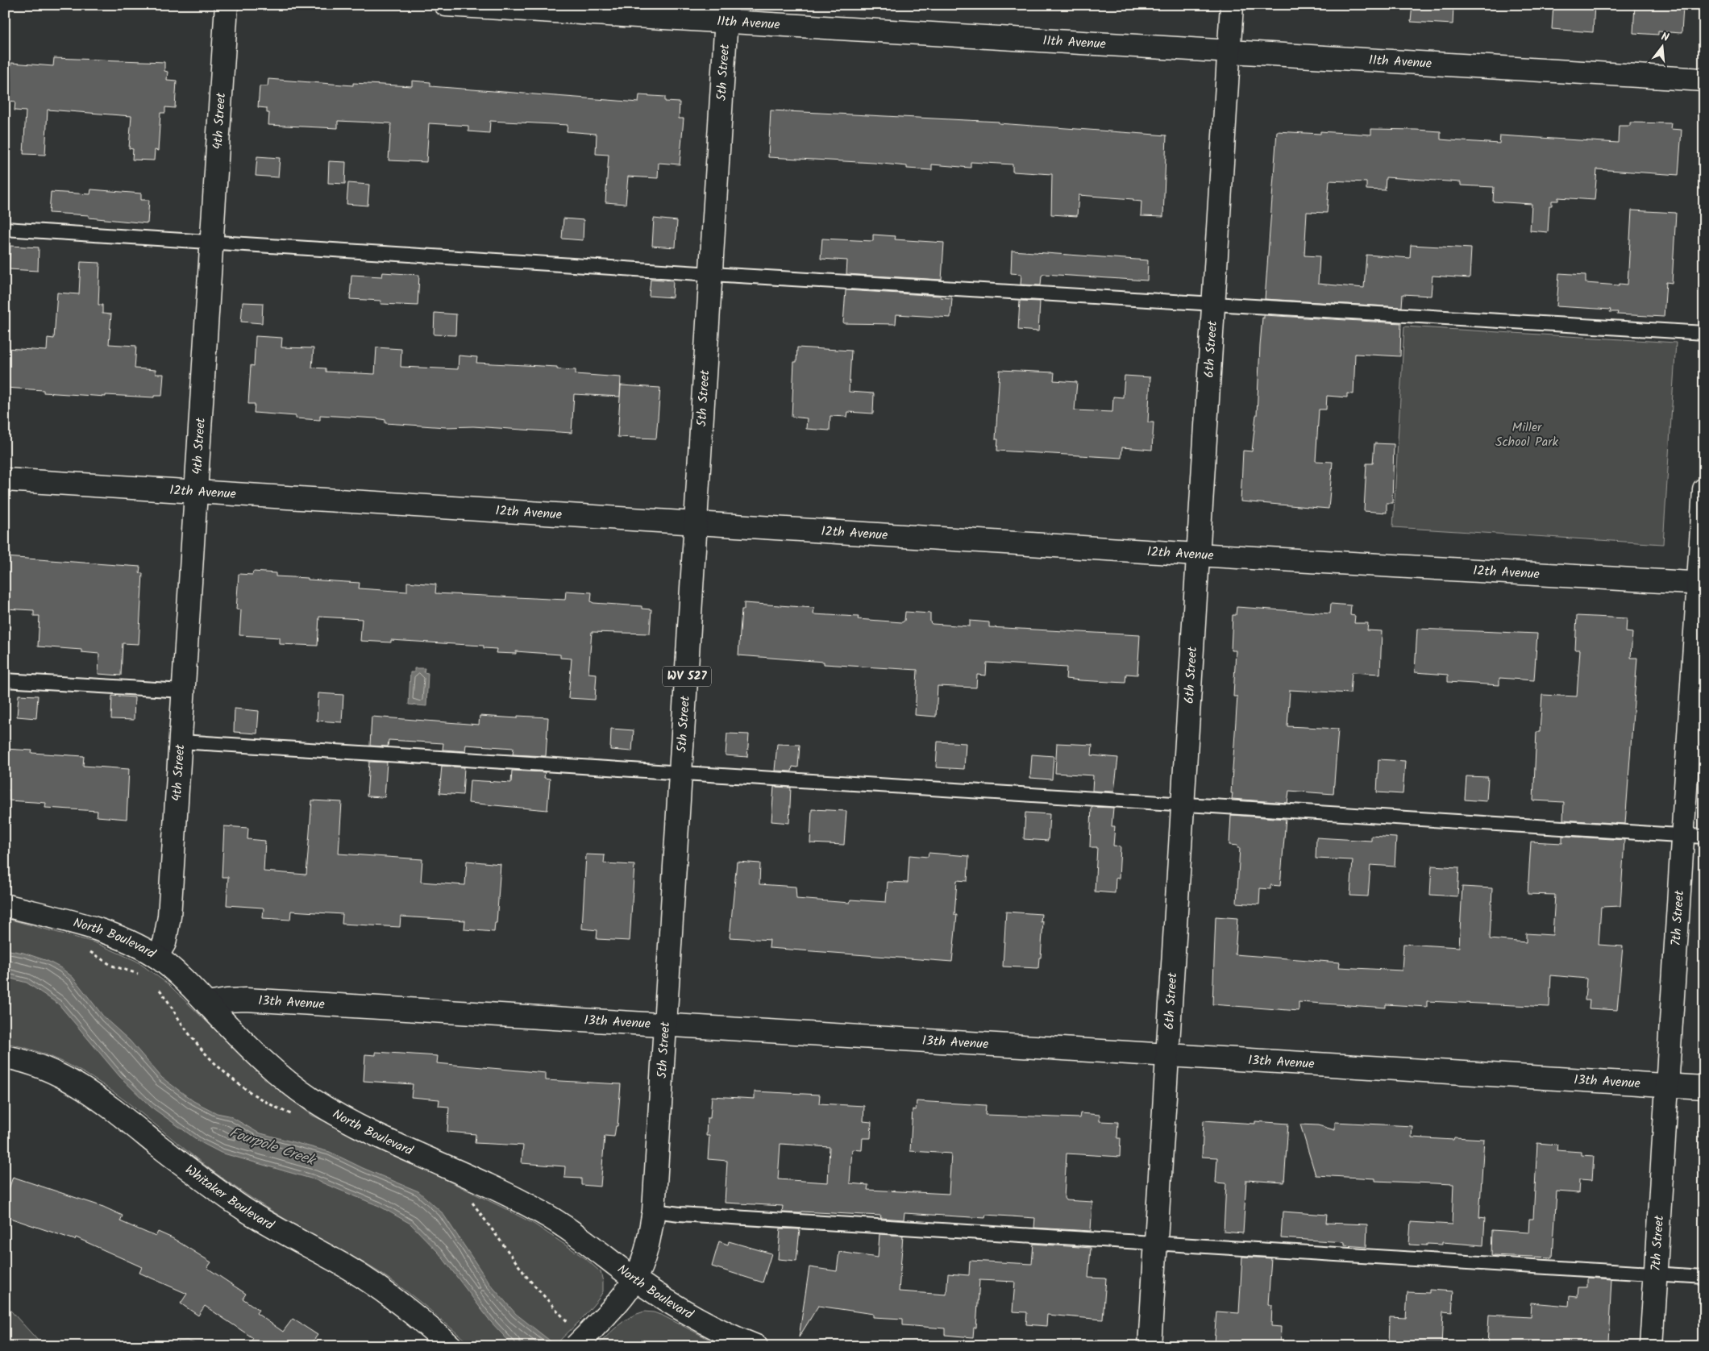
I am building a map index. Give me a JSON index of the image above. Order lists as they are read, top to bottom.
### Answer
{
  "streets": {
    "street": [
      "11th Avenue",
      "5th Street",
      "4th Street",
      "6th Street",
      "12th Avenue",
      "WV 527",
      "7th Street",
      "North Boulevard",
      "13th Avenue",
      "Whitaker Boulevard"
    ]
  },
  "crossings": [
    ["11th Avenue", "5th Street"],
    ["11th Avenue", "6th Street"],
    ["5th Street", "12th Avenue"],
    ["5th Street", "North Boulevard"],
    ["5th Street", "13th Avenue"],
    ["4th Street", "12th Avenue"],
    ["4th Street", "North Boulevard"],
    ["6th Street", "12th Avenue"],
    ["6th Street", "13th Avenue"],
    ["12th Avenue", "7th Street"],
    ["7th Street", "13th Avenue"],
    ["North Boulevard", "13th Avenue"]
  ],
  "water": ["Fourpole Creek"],
  "parks": ["Miller School Park"],
  "north": "top"
}
